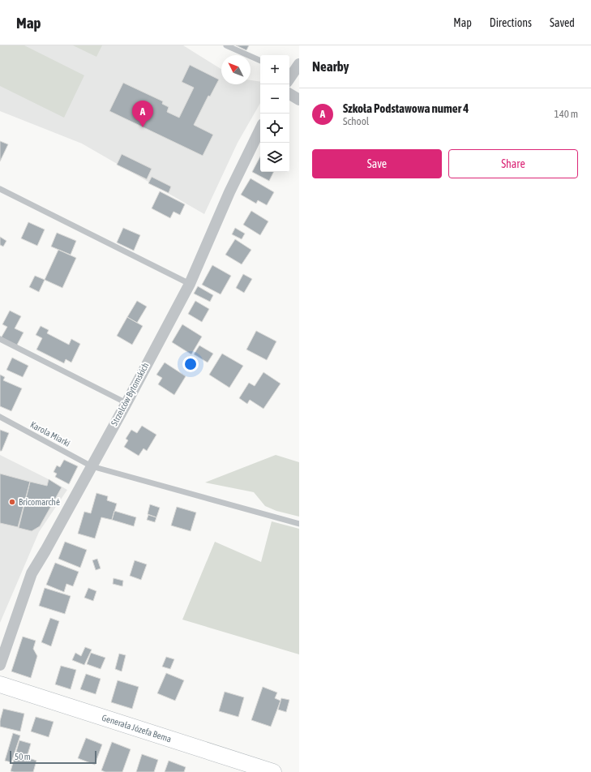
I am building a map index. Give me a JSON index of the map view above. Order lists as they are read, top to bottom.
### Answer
{
  "streets": {
    "street": ["Strzelców Bytomskich", "Generała Józefa Bema"],
    "lane": ["Karola Miarki"]
  },
  "crossings": [
    ["Strzelców Bytomskich", "Karola Miarki"]
  ],
  "places": ["Bricomarché"],
  "scale_bar": "50 m",
  "north": "top left",
  "page": {
    "header": "Map",
    "nav": ["Map", "Directions", "Saved"],
    "heading": "Nearby",
    "map_buttons": ["+", "−"],
    "list": [
      {
        "mark": "A",
        "name": "Szkoła Podstawowa numer 4",
        "note": "School",
        "value": "140 m"
      }
    ],
    "pins": "A",
    "buttons": ["Save", "Share"],
    "scale": "50 m"
  }
}
